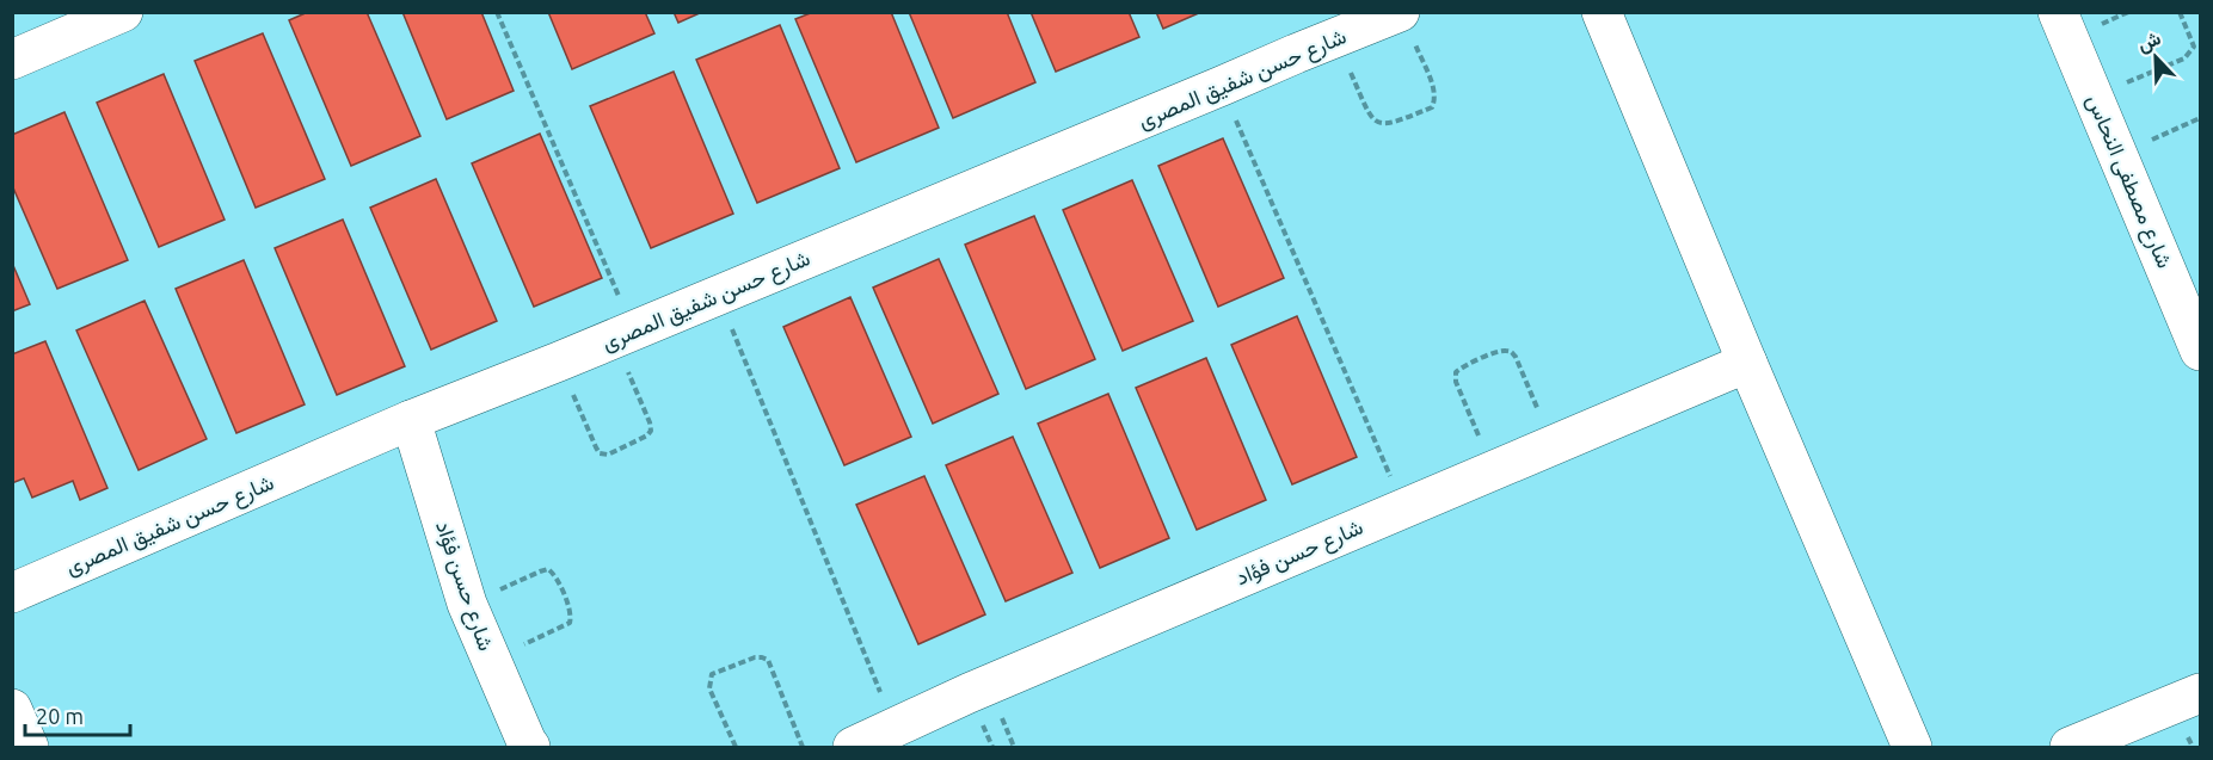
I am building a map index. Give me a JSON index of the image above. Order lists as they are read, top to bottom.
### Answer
{
  "streets": {
    "street": ["شارع حسن شفيق المصرى", "شارع مصطفى النحاس", "شارع حسن فؤاد"]
  },
  "crossings": [
    ["شارع حسن شفيق المصرى", "شارع حسن فؤاد"]
  ],
  "scale_bar": "20 m",
  "north": "top left"
}
